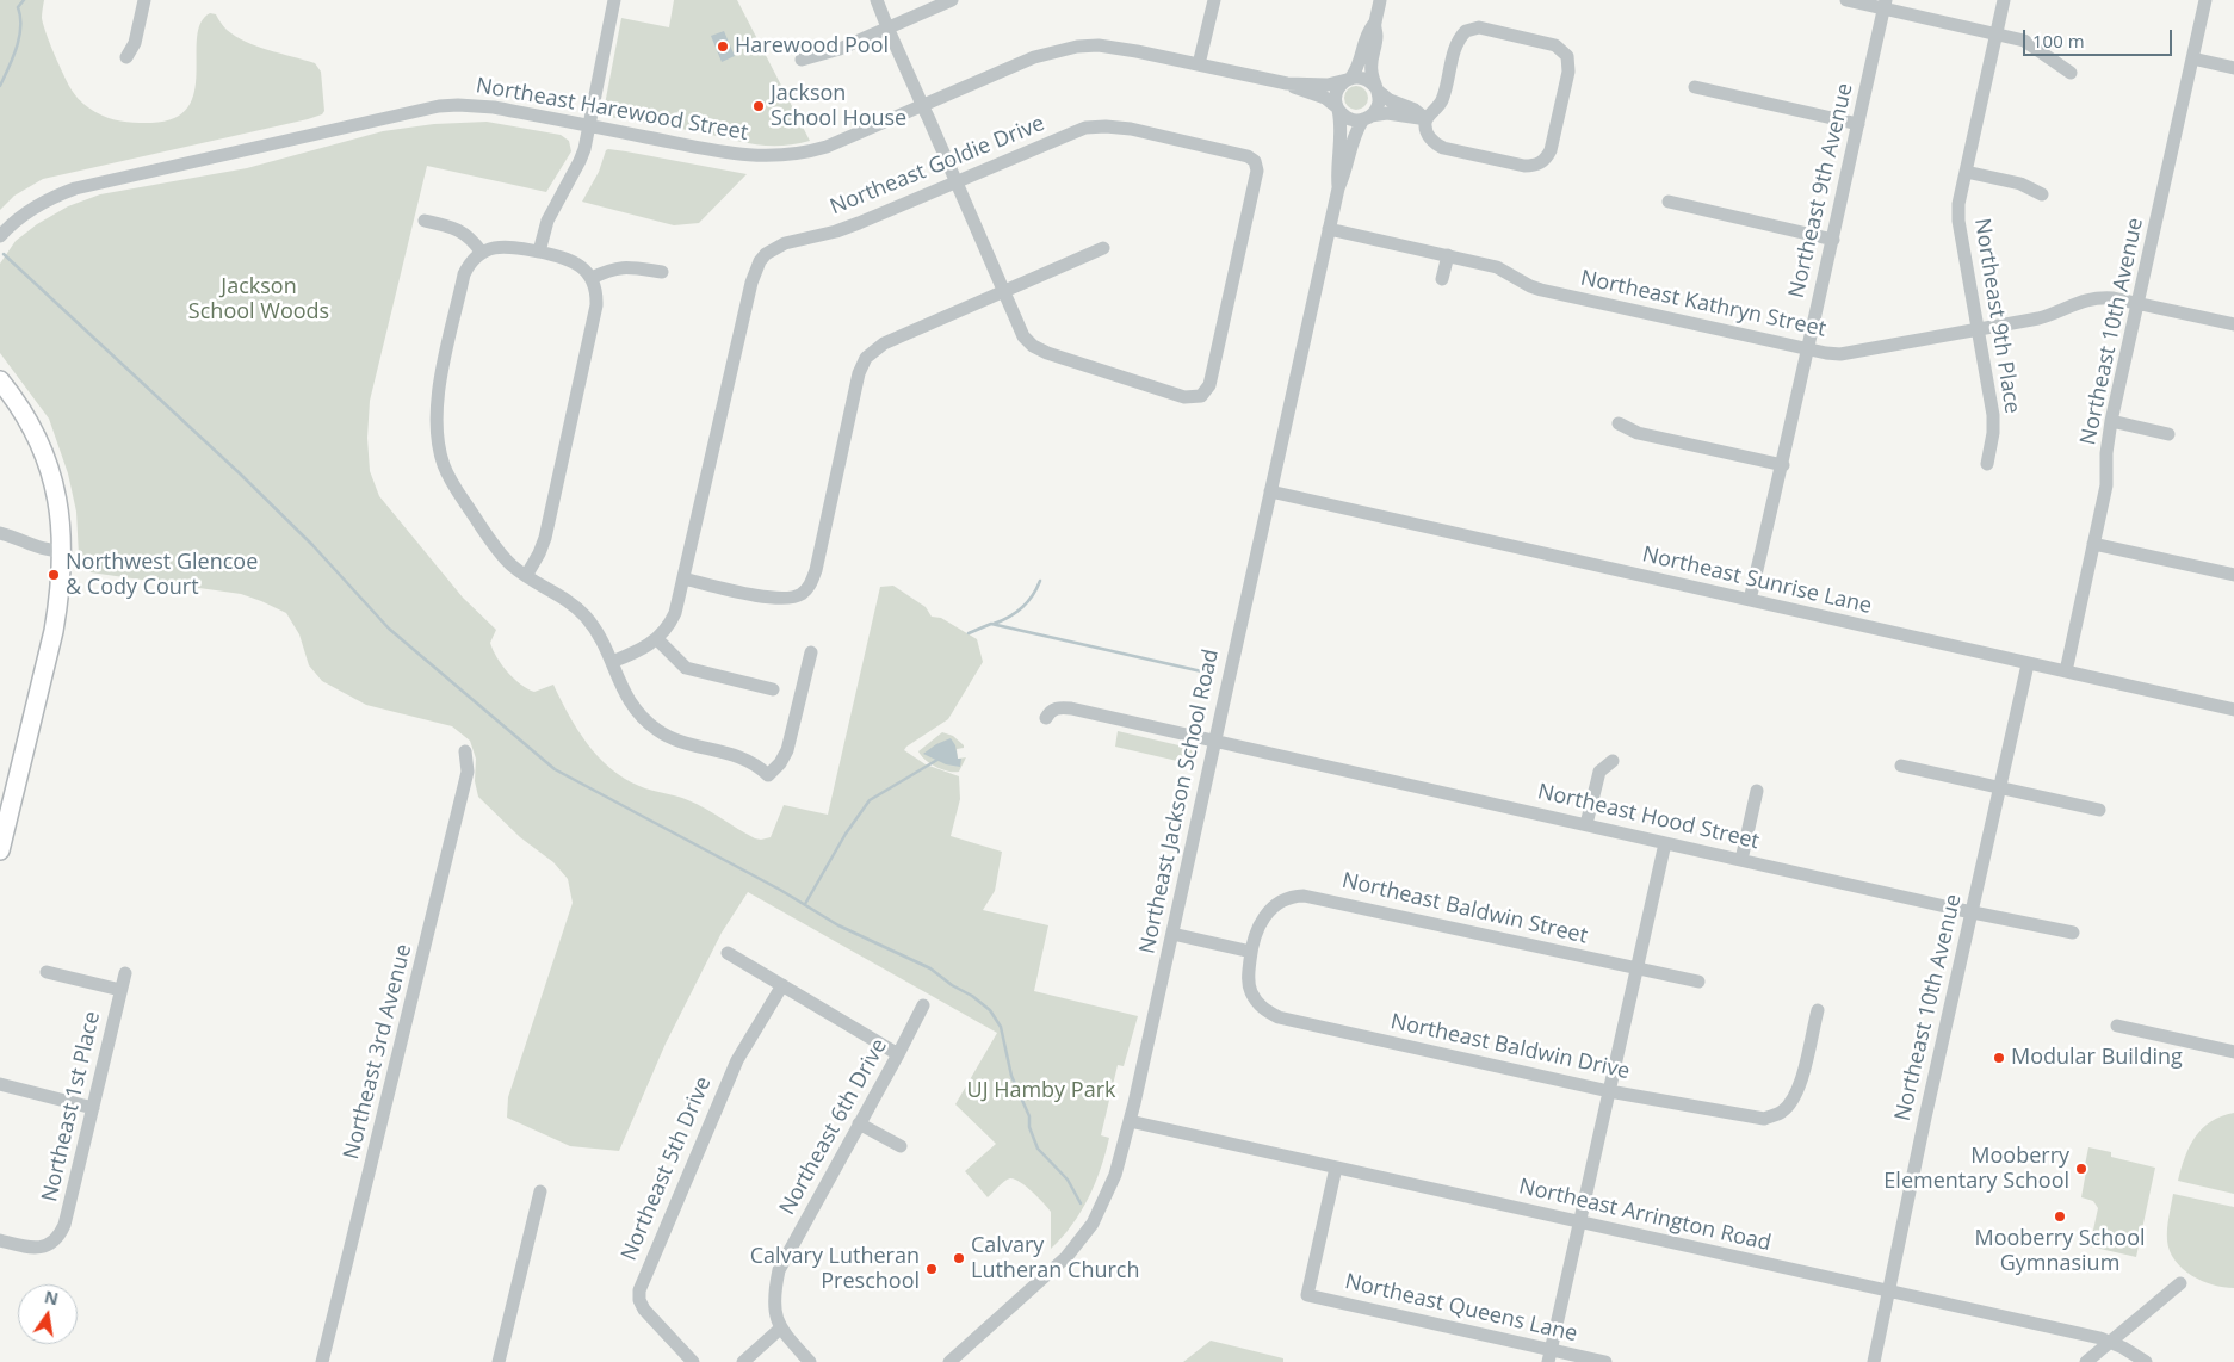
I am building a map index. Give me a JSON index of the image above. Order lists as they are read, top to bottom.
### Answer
{
  "streets": {
    "street": [
      "Northeast Harewood Street",
      "Northeast Goldie Drive",
      "Northeast 9th Avenue",
      "Northeast Kathryn Street",
      "Northeast 9th Place",
      "Northeast 10th Avenue",
      "Northeast Sunrise Lane",
      "Northeast Jackson School Road",
      "Northeast Hood Street",
      "Northeast Baldwin Street",
      "Northeast Baldwin Drive",
      "Northeast 3rd Avenue",
      "Northeast 1st Place",
      "Northeast 6th Drive",
      "Northeast 5th Drive",
      "Northeast Arrington Road",
      "Northeast Queens Lane"
    ]
  },
  "crossings": [
    ["Northeast Harewood Street", "Northeast Jackson School Road"],
    ["Northeast 9th Avenue", "Northeast Kathryn Street"],
    ["Northeast 9th Avenue", "Northeast Sunrise Lane"],
    ["Northeast Kathryn Street", "Northeast 9th Place"],
    ["Northeast Kathryn Street", "Northeast 10th Avenue"],
    ["Northeast Kathryn Street", "Northeast Jackson School Road"],
    ["Northeast 10th Avenue", "Northeast Sunrise Lane"],
    ["Northeast 10th Avenue", "Northeast Hood Street"],
    ["Northeast 10th Avenue", "Northeast Arrington Road"],
    ["Northeast Sunrise Lane", "Northeast Jackson School Road"],
    ["Northeast Jackson School Road", "Northeast Hood Street"],
    ["Northeast Jackson School Road", "Northeast Arrington Road"],
    ["Northeast Baldwin Street", "Northeast Baldwin Drive"],
    ["Northeast Arrington Road", "Northeast Queens Lane"]
  ],
  "parks": ["Jackson School Woods", "UJ Hamby Park"],
  "places": [
    "Harewood Pool",
    "Jackson School House",
    "Northwest Glencoe & Cody Court",
    "Modular Building",
    "Mooberry Elementary School",
    "Mooberry School Gymnasium",
    "Calvary Lutheran Church",
    "Calvary Lutheran Preschool"
  ],
  "scale_bar": "100 m",
  "north": "top"
}
